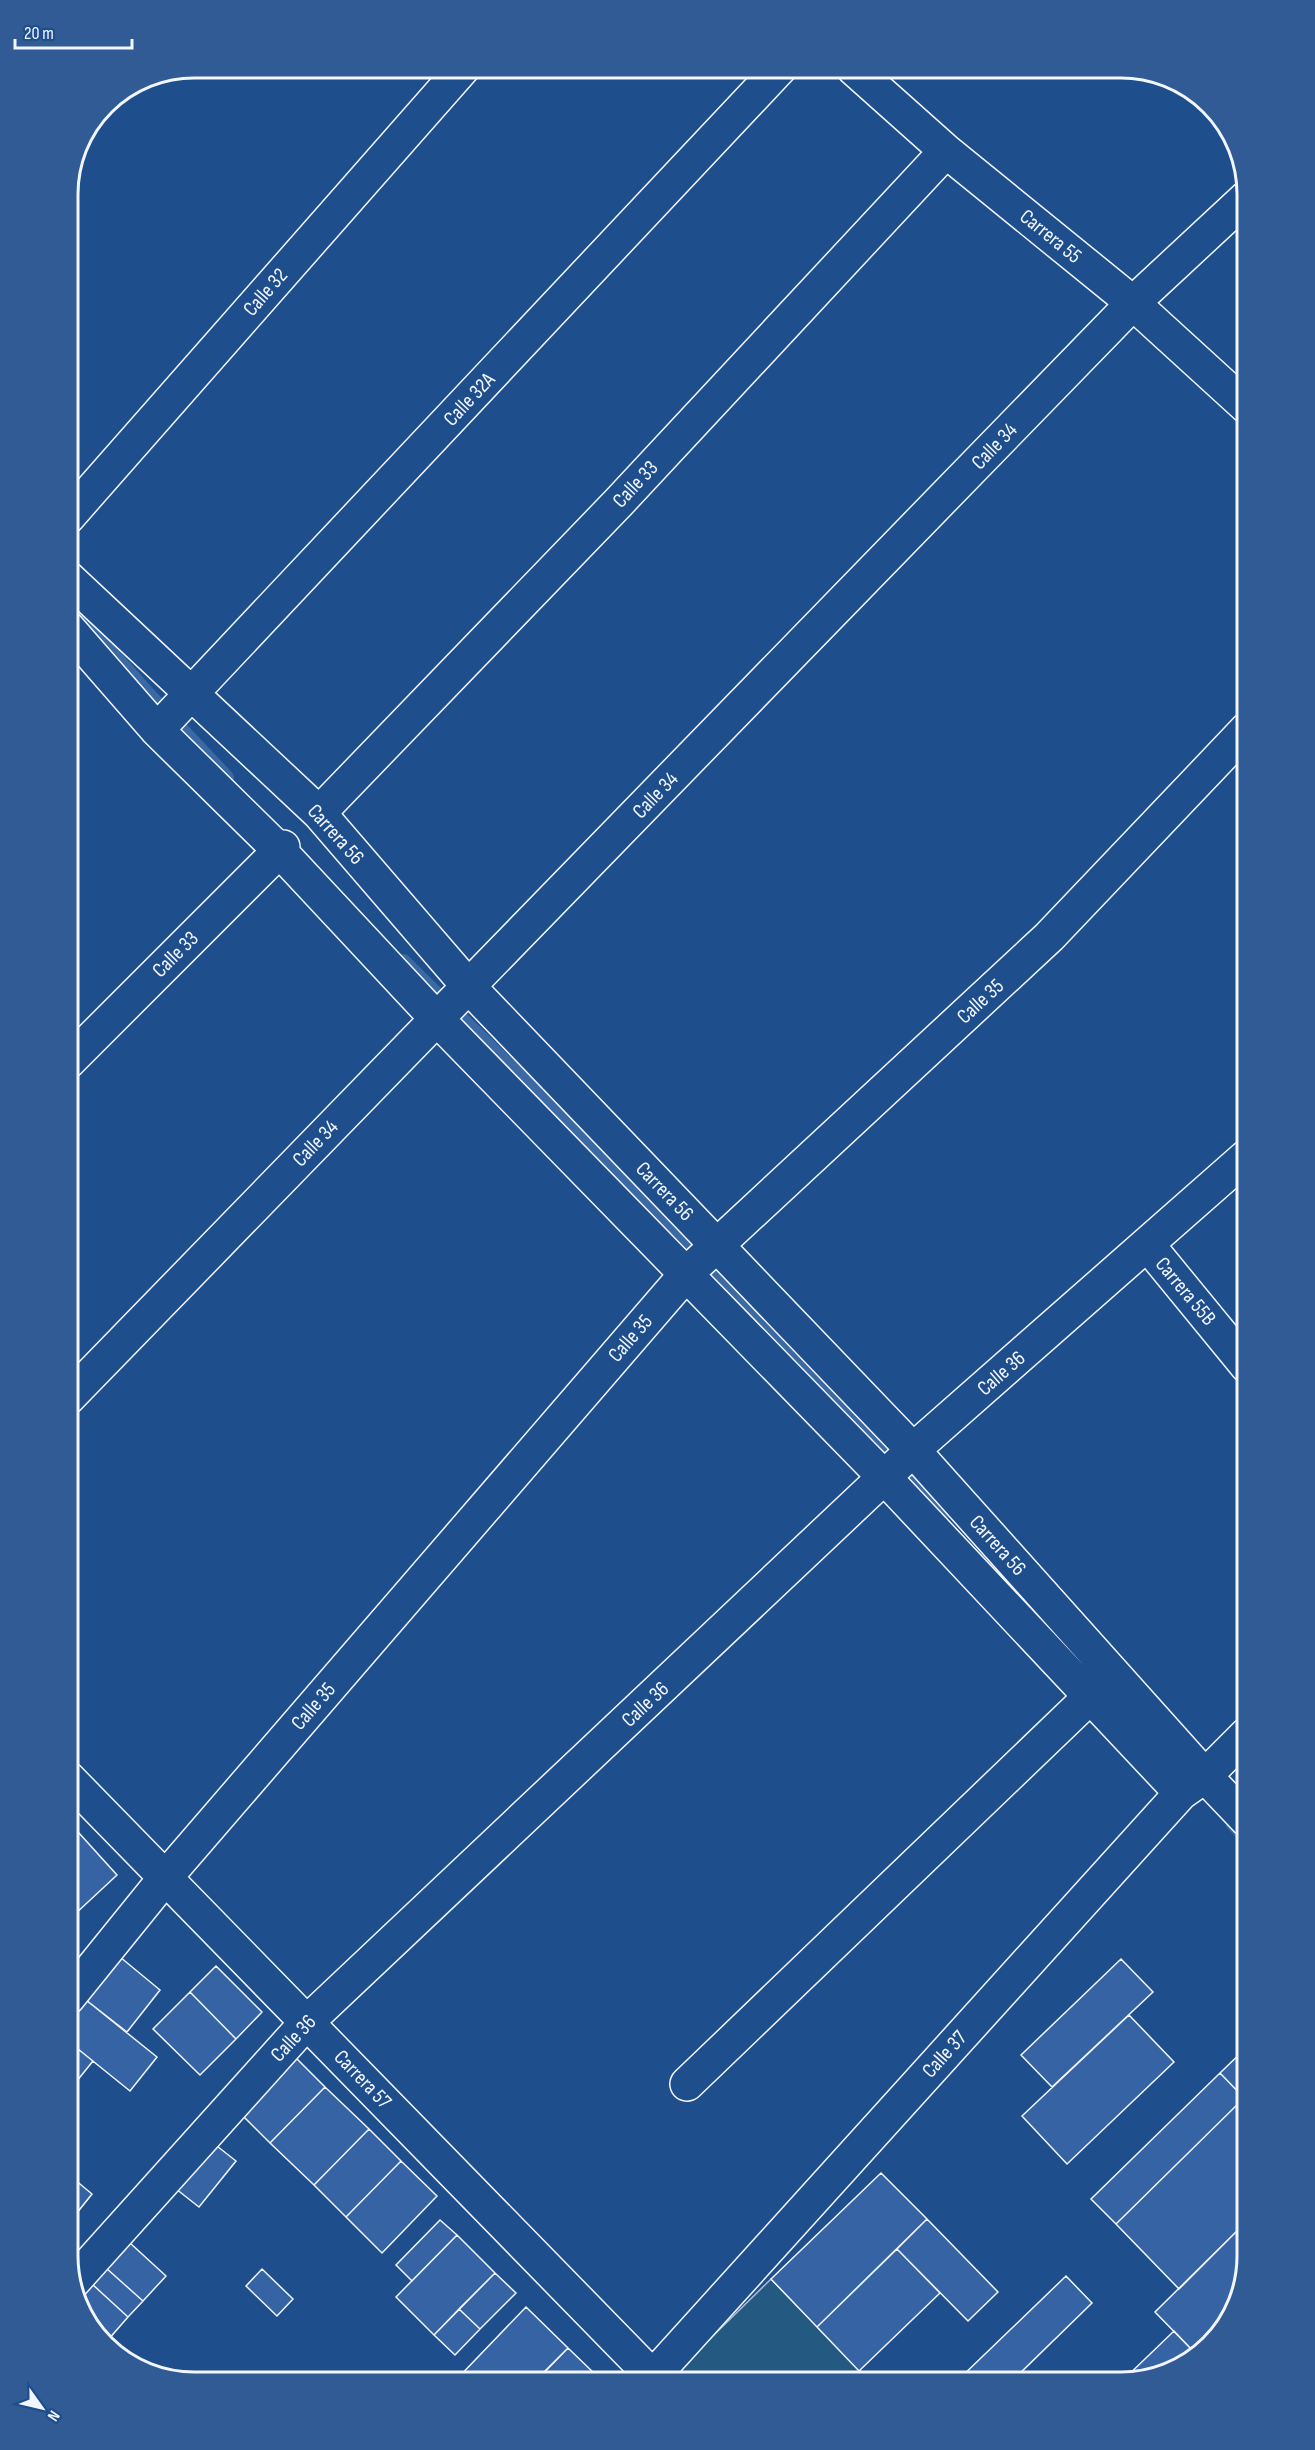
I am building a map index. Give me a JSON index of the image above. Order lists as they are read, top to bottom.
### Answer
{
  "streets": {
    "street": [
      "Carrera 55",
      "Calle 32",
      "Calle 32A",
      "Calle 34",
      "Calle 33",
      "Carrera 56",
      "Calle 35",
      "Carrera 55B",
      "Calle 36",
      "Calle 37",
      "Carrera 57"
    ]
  },
  "crossings": [
    ["Carrera 55", "Calle 34"],
    ["Carrera 55", "Calle 33"],
    ["Calle 32A", "Carrera 56"],
    ["Calle 34", "Carrera 56"],
    ["Calle 33", "Carrera 56"],
    ["Carrera 56", "Calle 35"],
    ["Carrera 56", "Calle 36"],
    ["Carrera 56", "Calle 37"],
    ["Calle 35", "Carrera 57"],
    ["Carrera 55B", "Calle 36"],
    ["Calle 36", "Carrera 57"]
  ],
  "scale_bar": "20 m",
  "north": "bottom right"
}
